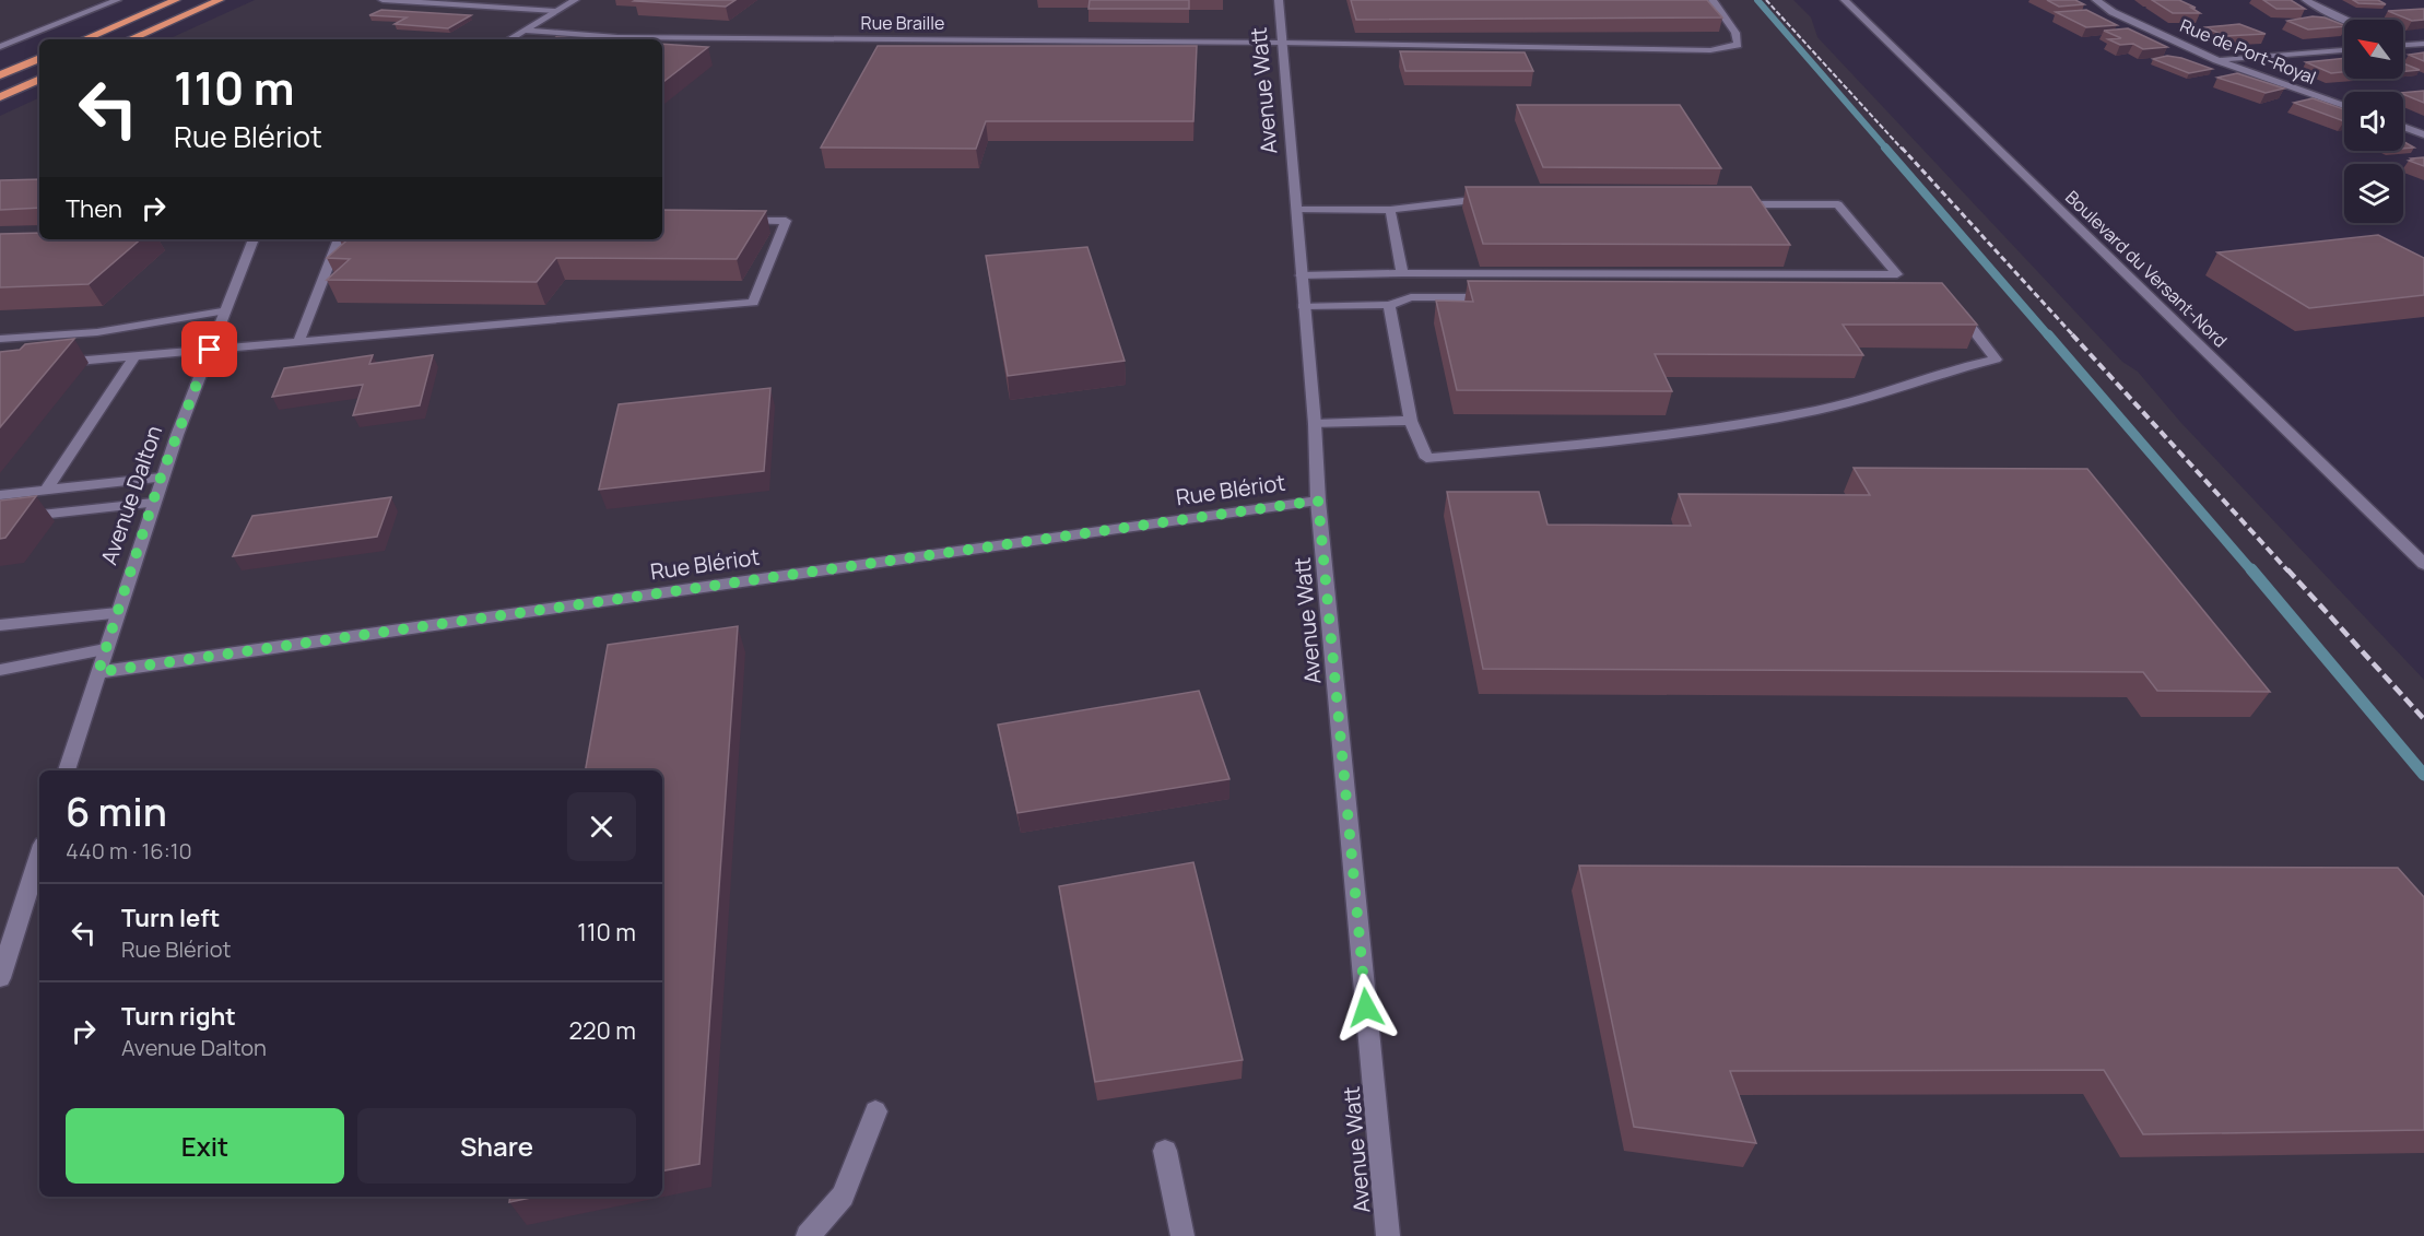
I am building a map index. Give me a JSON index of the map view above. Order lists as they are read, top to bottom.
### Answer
{
  "streets": {
    "street": [
      "Rue Braille",
      "Rue de Port-Royal",
      "Avenue Watt",
      "Boulevard du Versant-Nord",
      "Rue Blériot",
      "Avenue Dalton"
    ]
  },
  "crossings": [
    ["Rue Braille", "Avenue Watt"],
    ["Avenue Watt", "Rue Blériot"],
    ["Rue Blériot", "Avenue Dalton"]
  ],
  "north": "top left",
  "page": {
    "turn": ["110 m", "Rue Blériot"],
    "then": "Then",
    "heading": ["6 min", "440 m · 16:10"],
    "list": [
      {
        "name": "Turn left",
        "note": "Rue Blériot",
        "value": "110 m"
      },
      {
        "name": "Turn right",
        "note": "Avenue Dalton",
        "value": "220 m"
      }
    ],
    "buttons": ["Exit", "Share"]
  }
}
